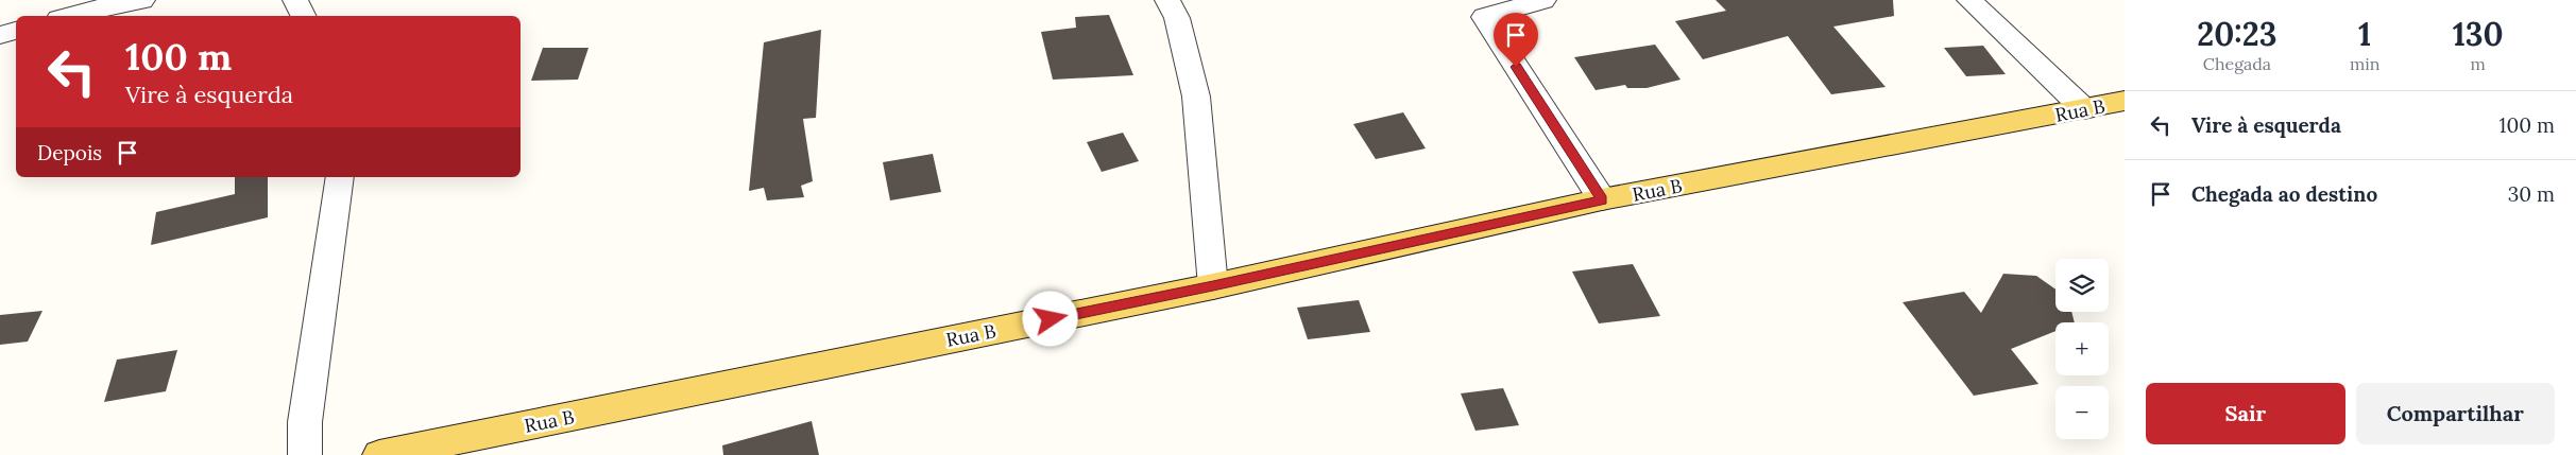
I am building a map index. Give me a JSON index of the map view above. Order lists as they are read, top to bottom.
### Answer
{
  "streets": {
    "main road": ["Rua B"]
  },
  "page": {
    "eta": [
      "20:23",
      "Chegada",
      "1",
      "min",
      "130",
      "m"
    ],
    "turn": ["100 m", "Vire à esquerda"],
    "list": [
      {
        "name": "Vire à esquerda",
        "value": "100 m"
      },
      {
        "name": "Chegada ao destino",
        "value": "30 m"
      }
    ],
    "then": "Depois",
    "map_buttons": ["+", "−"],
    "buttons": ["Sair", "Compartilhar"]
  }
}
